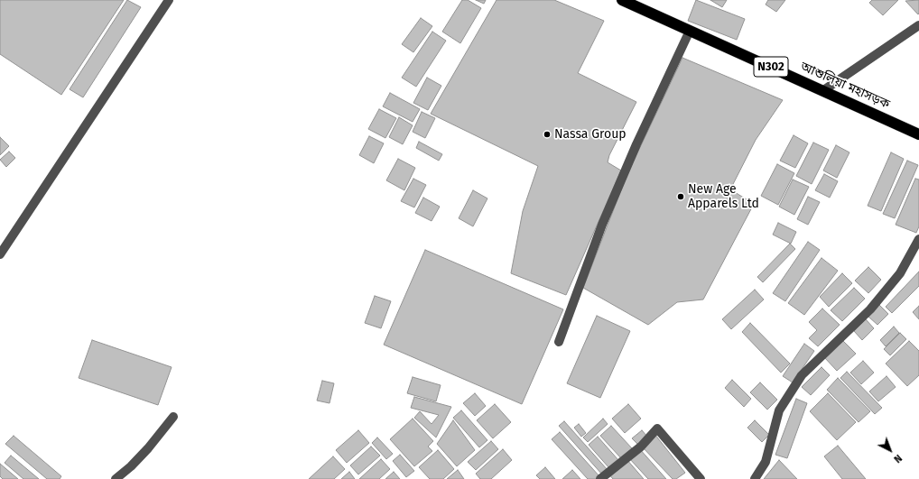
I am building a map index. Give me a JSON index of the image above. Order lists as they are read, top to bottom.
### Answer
{
  "streets": {
    "highway": ["N302", "আশুলিয়া মহাসড়ক"]
  },
  "places": ["Nassa Group", "New Age Apparels Ltd"],
  "north": "bottom right"
}
